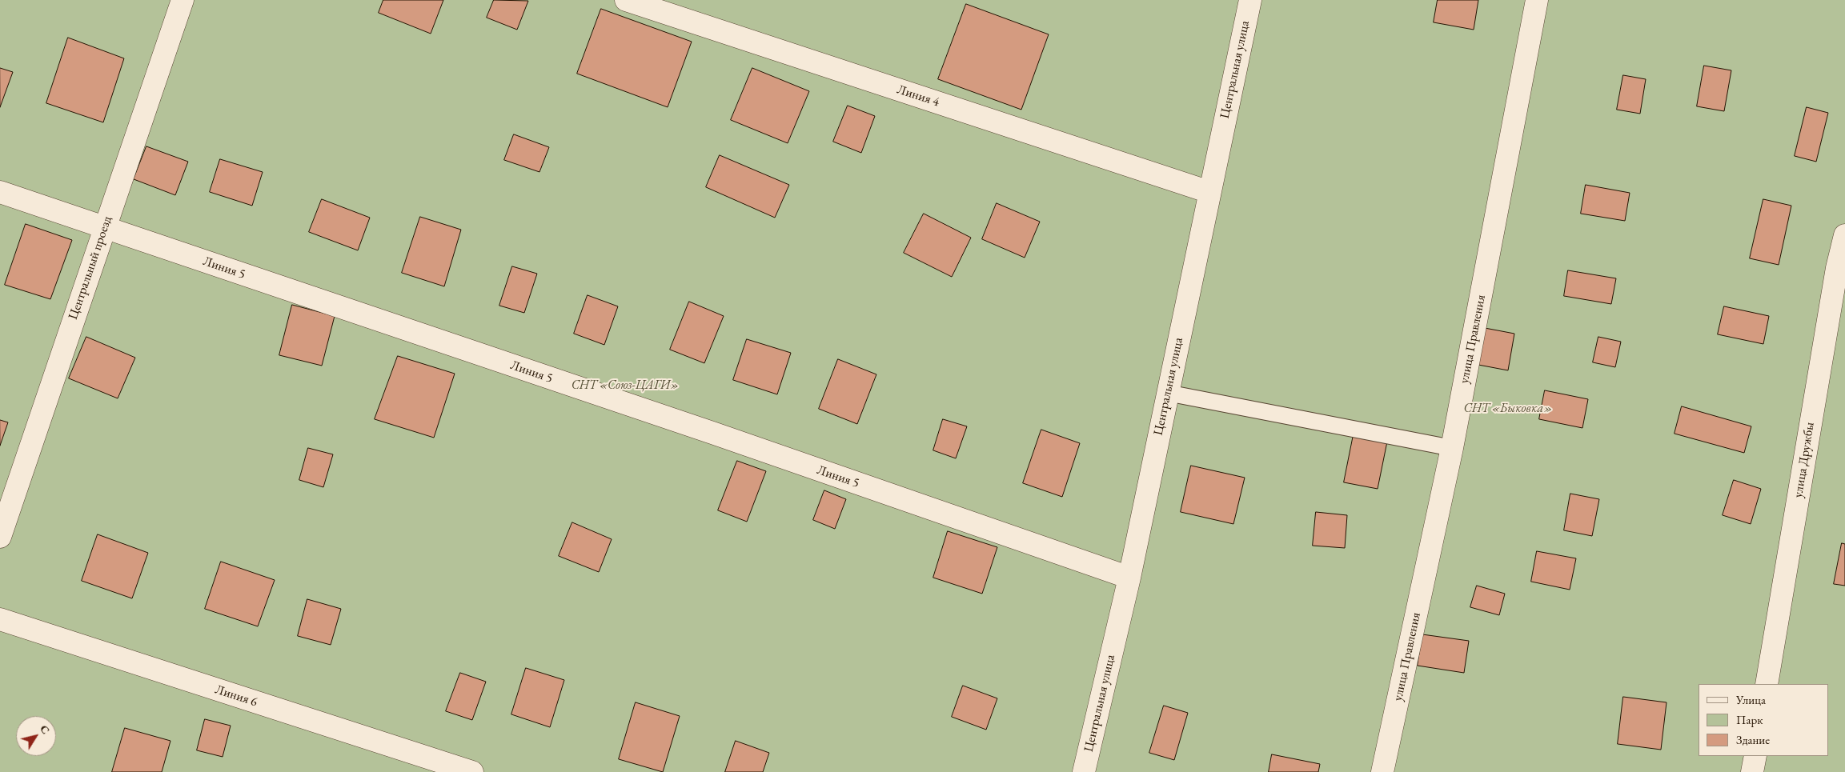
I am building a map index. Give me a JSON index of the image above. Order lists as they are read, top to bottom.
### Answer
{
  "streets": {
    "street": [
      "Центральная улица",
      "Линия 4",
      "Центральный проезд",
      "Линия 5",
      "улица Правления",
      "улица Дружбы",
      "Линия 6"
    ]
  },
  "crossings": [
    ["Центральная улица", "Линия 4"],
    ["Центральная улица", "Линия 5"],
    ["Центральный проезд", "Линия 5"]
  ],
  "parks": ["СНТ «Союз-ЦАГИ»", "СНТ «Быковка»"],
  "legend": ["Улица", "Парк", "Здание"],
  "north": "top right"
}
